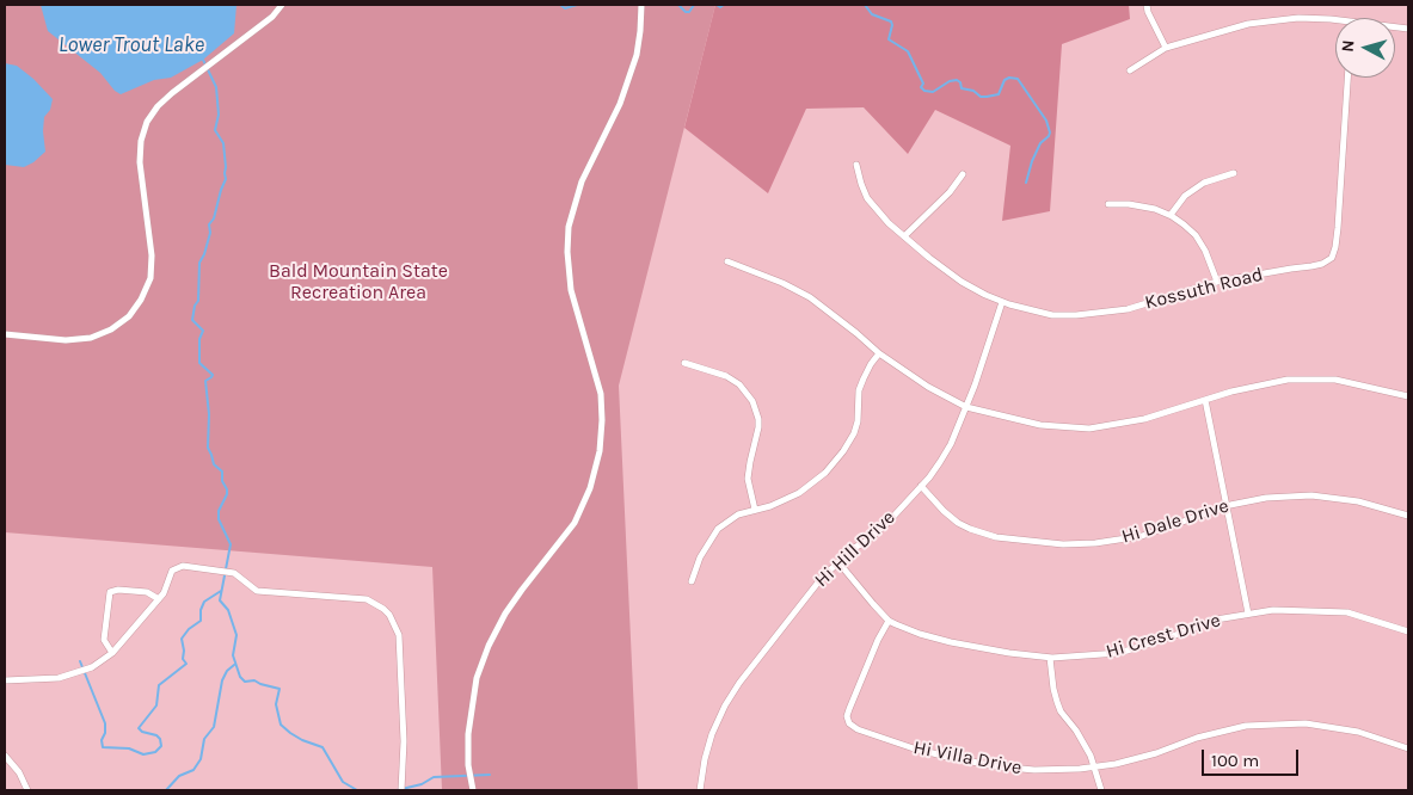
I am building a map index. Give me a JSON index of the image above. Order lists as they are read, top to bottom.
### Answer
{
  "streets": {
    "street": [
      "Kossuth Road",
      "Hi Dale Drive",
      "Hi Hill Drive",
      "Hi Crest Drive",
      "Hi Villa Drive"
    ]
  },
  "crossings": [
    ["Kossuth Road", "Hi Hill Drive"],
    ["Hi Dale Drive", "Hi Hill Drive"],
    ["Hi Hill Drive", "Hi Crest Drive"],
    ["Hi Crest Drive", "Hi Villa Drive"]
  ],
  "water": ["Lower Trout Lake"],
  "parks": ["Bald Mountain State Recreation Area"],
  "scale_bar": "100 m",
  "north": "left"
}
